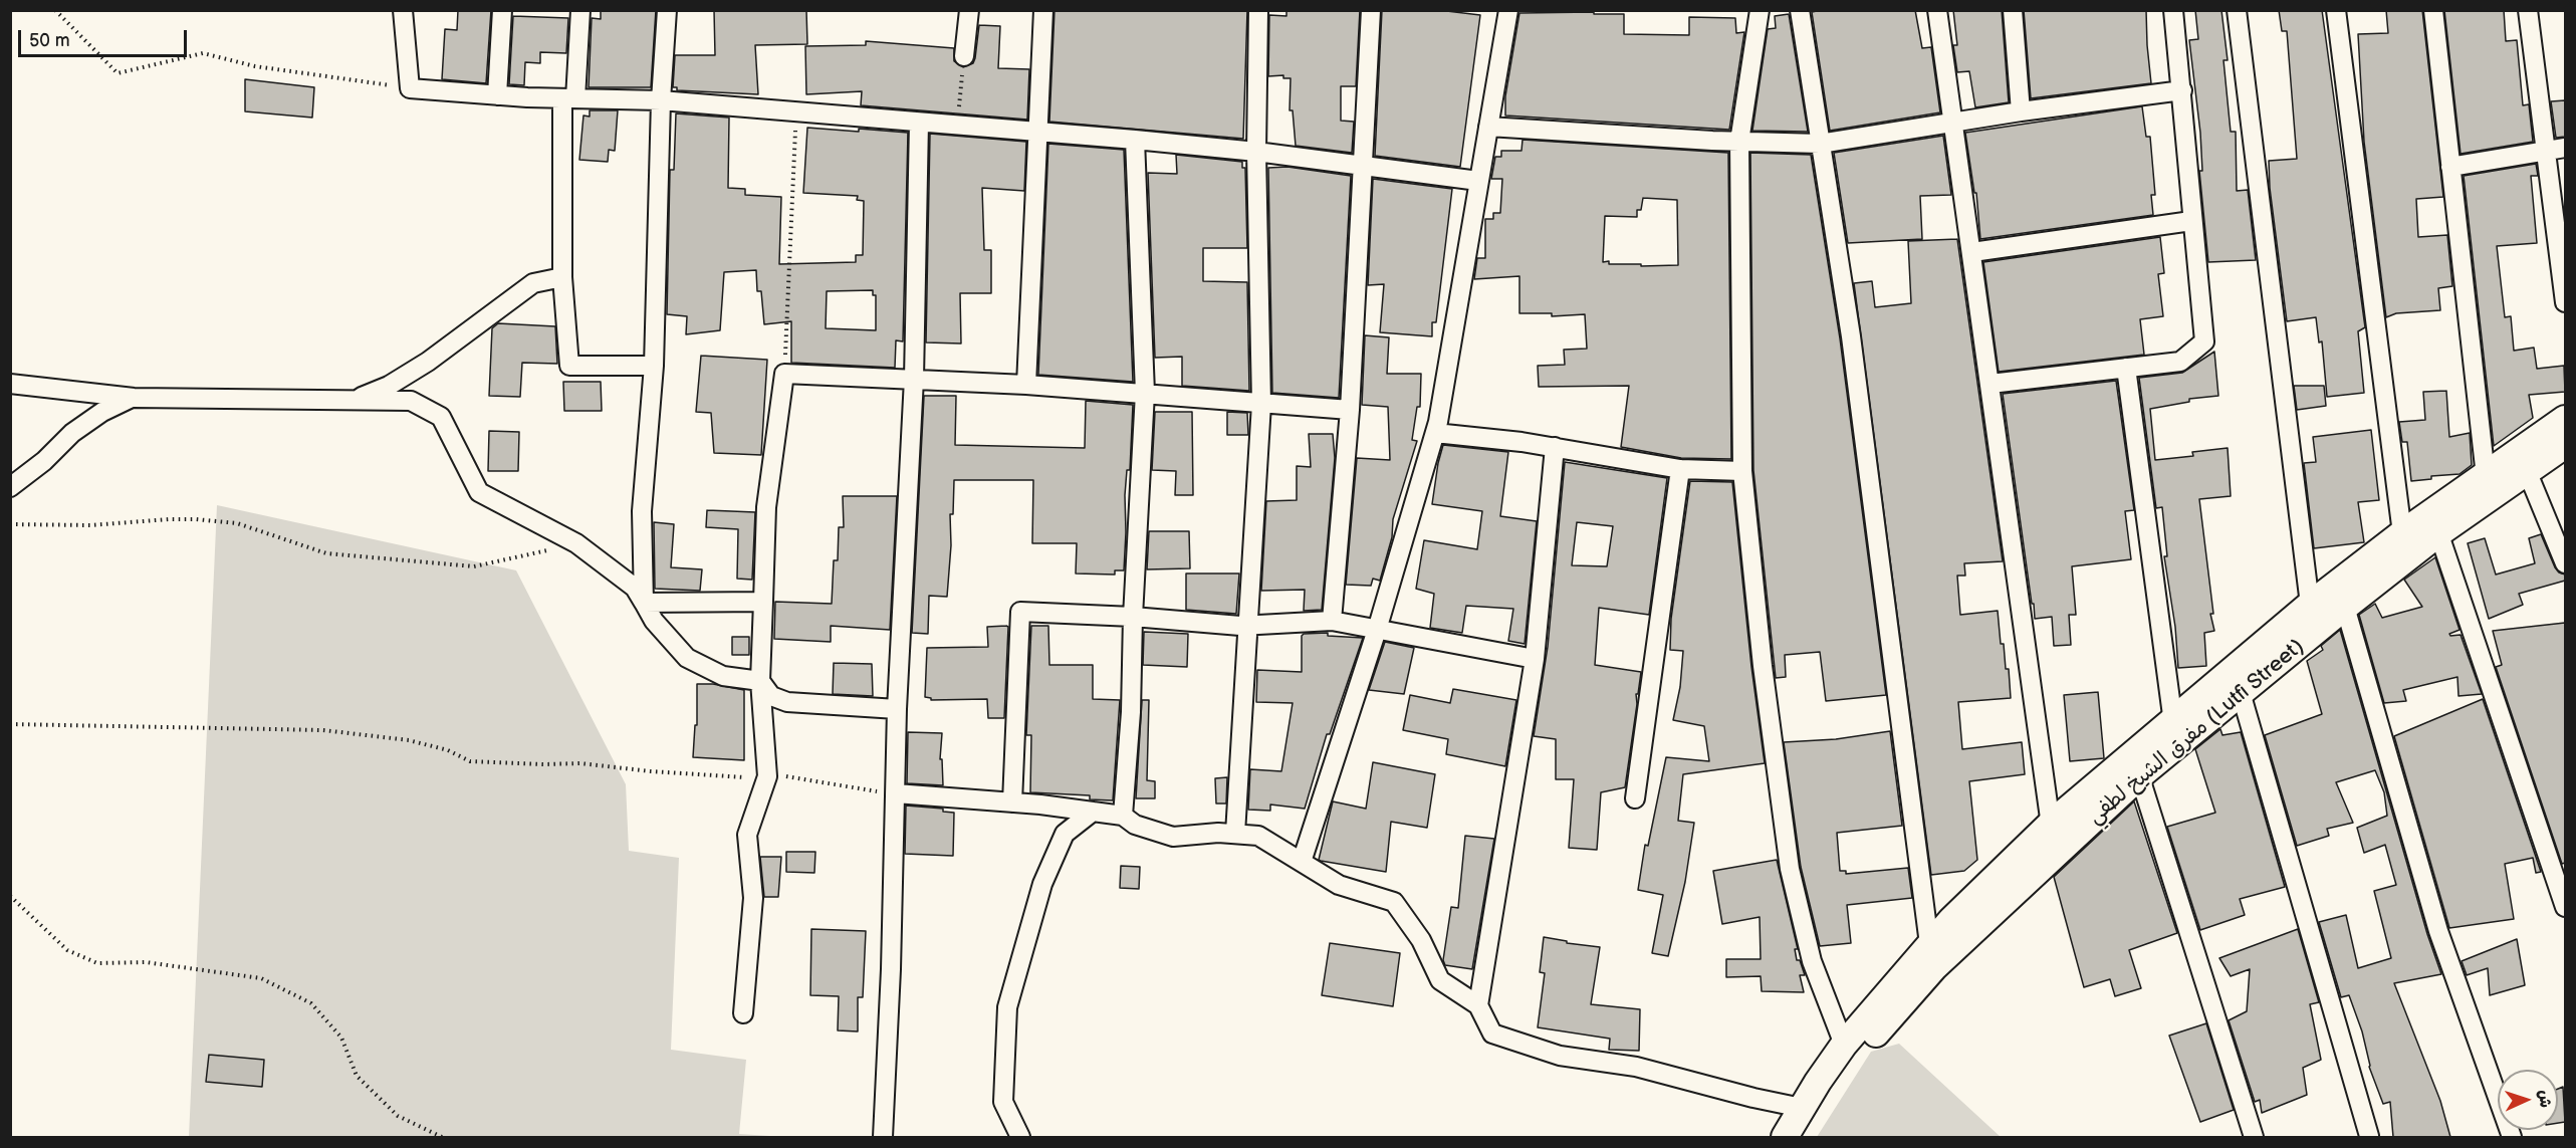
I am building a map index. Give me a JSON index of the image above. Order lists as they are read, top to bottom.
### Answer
{
  "streets": {
    "street": ["مفرق الشيخ لطفي (Lutfi Street)"]
  },
  "scale_bar": "50 m",
  "north": "right"
}
